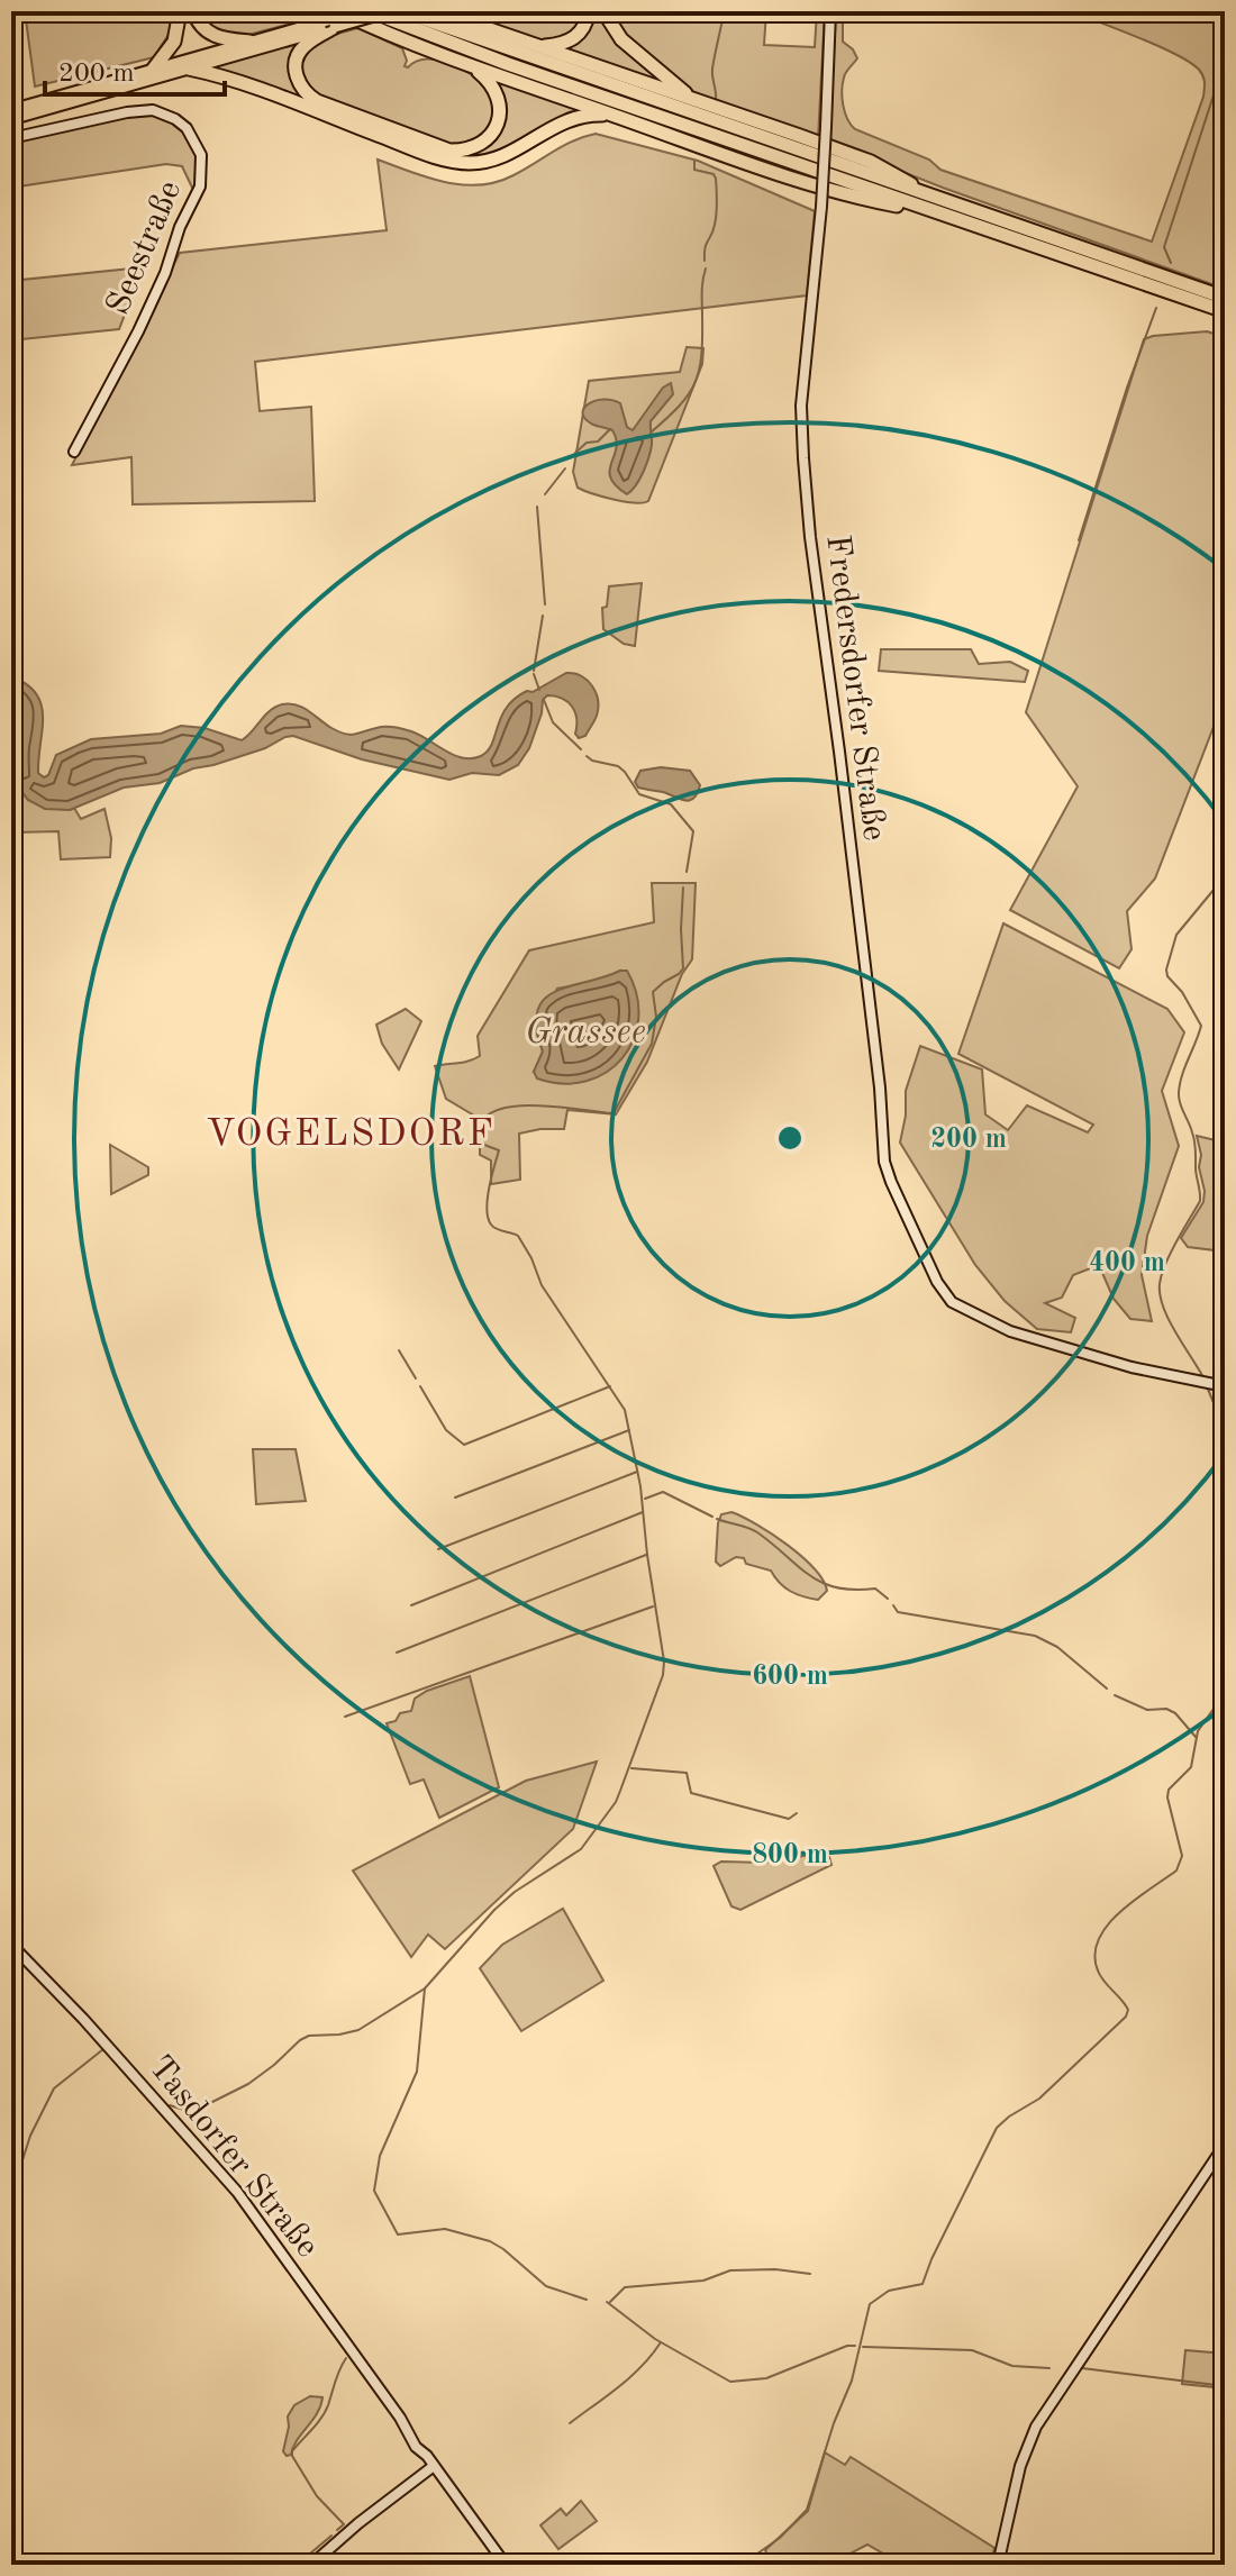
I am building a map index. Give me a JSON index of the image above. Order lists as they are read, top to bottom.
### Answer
{
  "streets": {
    "street": ["Seestraße", "Fredersdorfer Straße", "Tasdorfer Straße"]
  },
  "districts": ["VOGELSDORF"],
  "water": ["Grassee"],
  "scale_bar": "200 m",
  "rings": [
    "200 m",
    "400 m",
    "600 m",
    "800 m"
  ]
}
